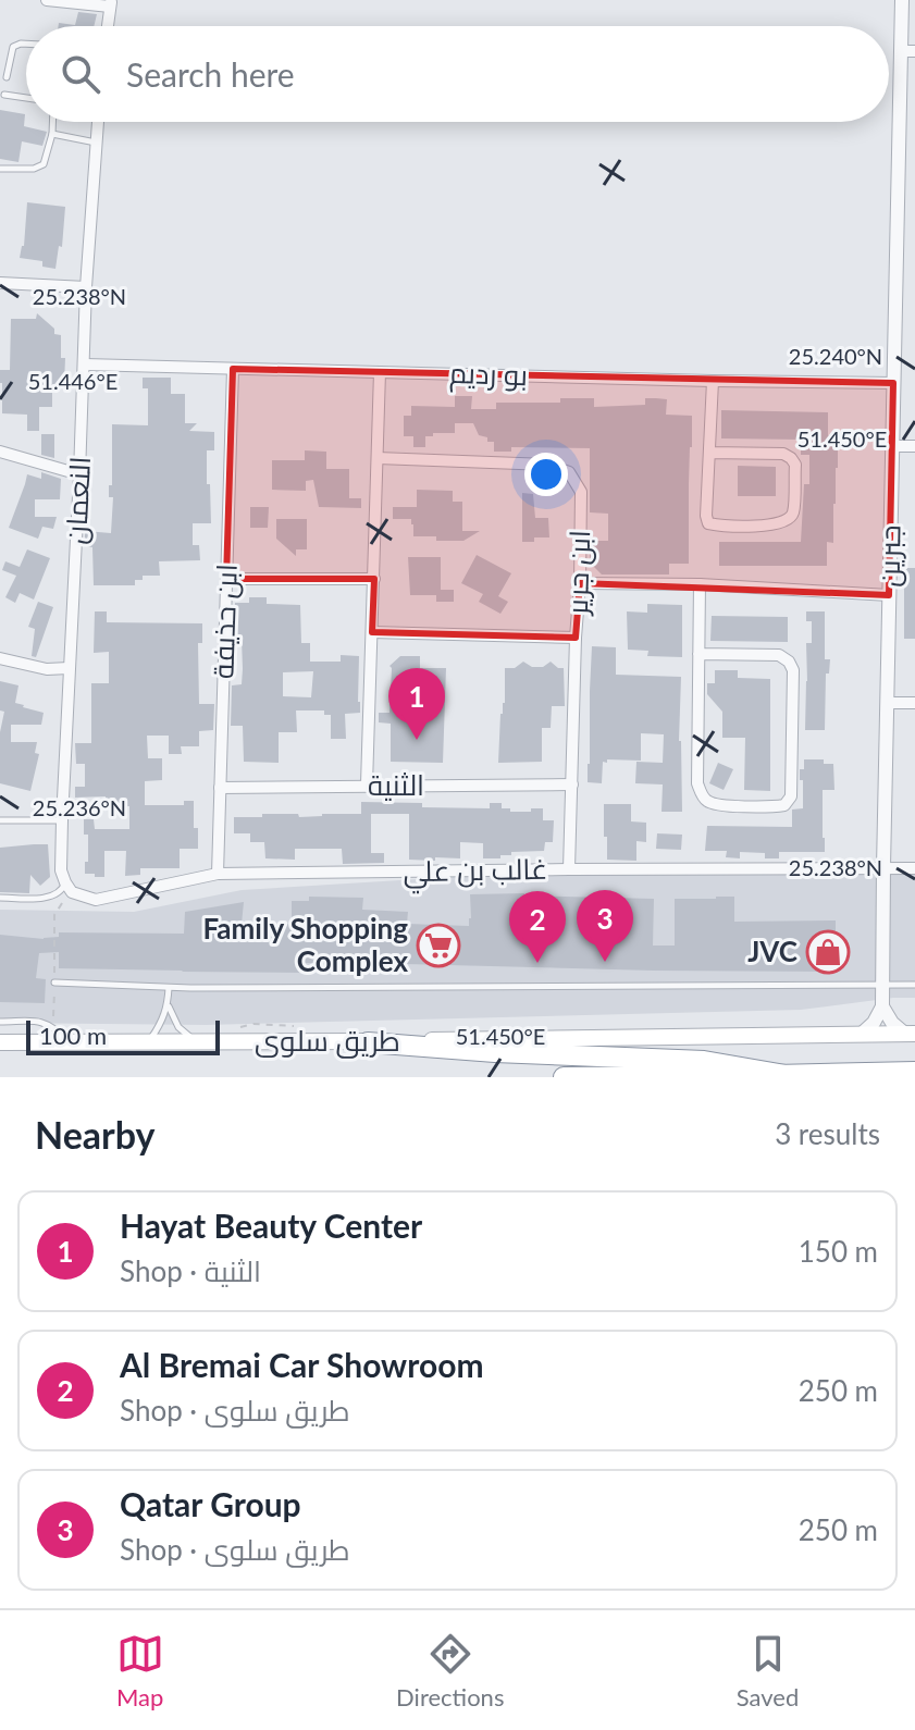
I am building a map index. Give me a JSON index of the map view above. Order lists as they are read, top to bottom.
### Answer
{
  "streets": {
    "main road": ["طريق سلوى"],
    "street": [
      "بو رديم",
      "النعمان",
      "جبرين",
      "ابن جرير",
      "ابن حذيفة",
      "الثنية",
      "غالب بن علي"
    ]
  },
  "crossings": [
    ["بو رديم", "النعمان"],
    ["بو رديم", "جبرين"],
    ["بو رديم", "ابن حذيفة"],
    ["النعمان", "غالب بن علي"],
    ["جبرين", "غالب بن علي"],
    ["ابن جرير", "الثنية"],
    ["ابن جرير", "غالب بن علي"],
    ["ابن حذيفة", "الثنية"],
    ["ابن حذيفة", "غالب بن علي"]
  ],
  "places": {
    "supermarket": ["Family Shopping Complex"],
    "shop": ["JVC"]
  },
  "scale_bar": "100 m",
  "page": {
    "search": "Search here",
    "pins": ["1", "3", "2"],
    "scale": "100 m",
    "heading": ["Nearby", "3 results"],
    "list": [
      {
        "mark": "1",
        "name": "Hayat Beauty Center",
        "note": "Shop · الثنية",
        "value": "150 m"
      },
      {
        "mark": "2",
        "name": "Al Bremai Car Showroom",
        "note": "Shop · طريق سلوى",
        "value": "250 m"
      },
      {
        "mark": "3",
        "name": "Qatar Group",
        "note": "Shop · طريق سلوى",
        "value": "250 m"
      }
    ],
    "nav": ["Map", "Directions", "Saved"]
  },
  "coordinates": [
    "25.238°N",
    "25.240°N",
    "51.446°E",
    "51.450°E",
    "25.236°N"
  ]
}
